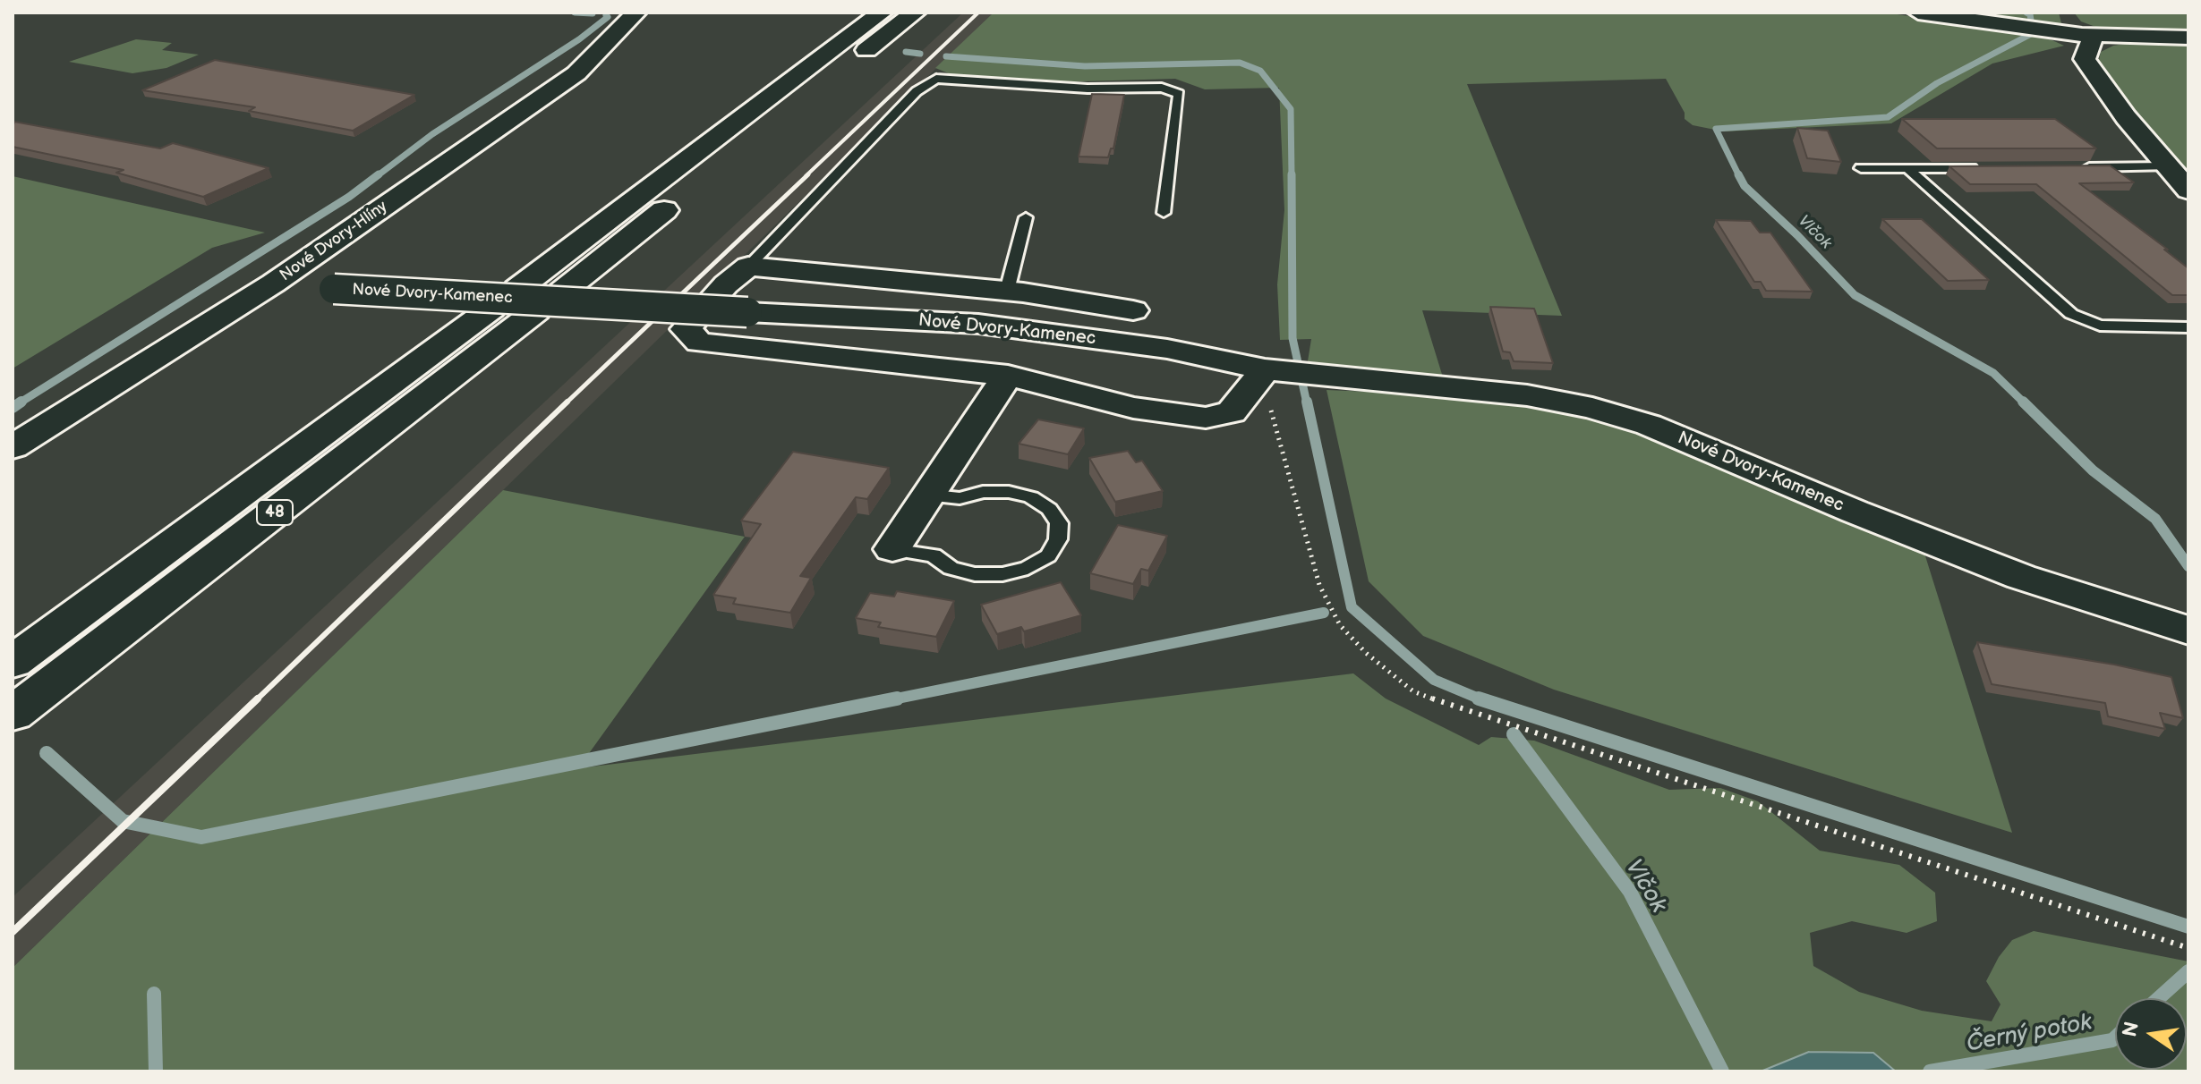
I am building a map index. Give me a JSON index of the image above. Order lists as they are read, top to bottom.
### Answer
{
  "streets": {
    "highway": ["48"],
    "street": ["Nové Dvory-Hlíny", "Nové Dvory-Kamenec"]
  },
  "crossings": [
    ["Nové Dvory-Hlíny", "Nové Dvory-Kamenec"]
  ],
  "water": ["Vlčok", "Černý potok"],
  "north": "left"
}
